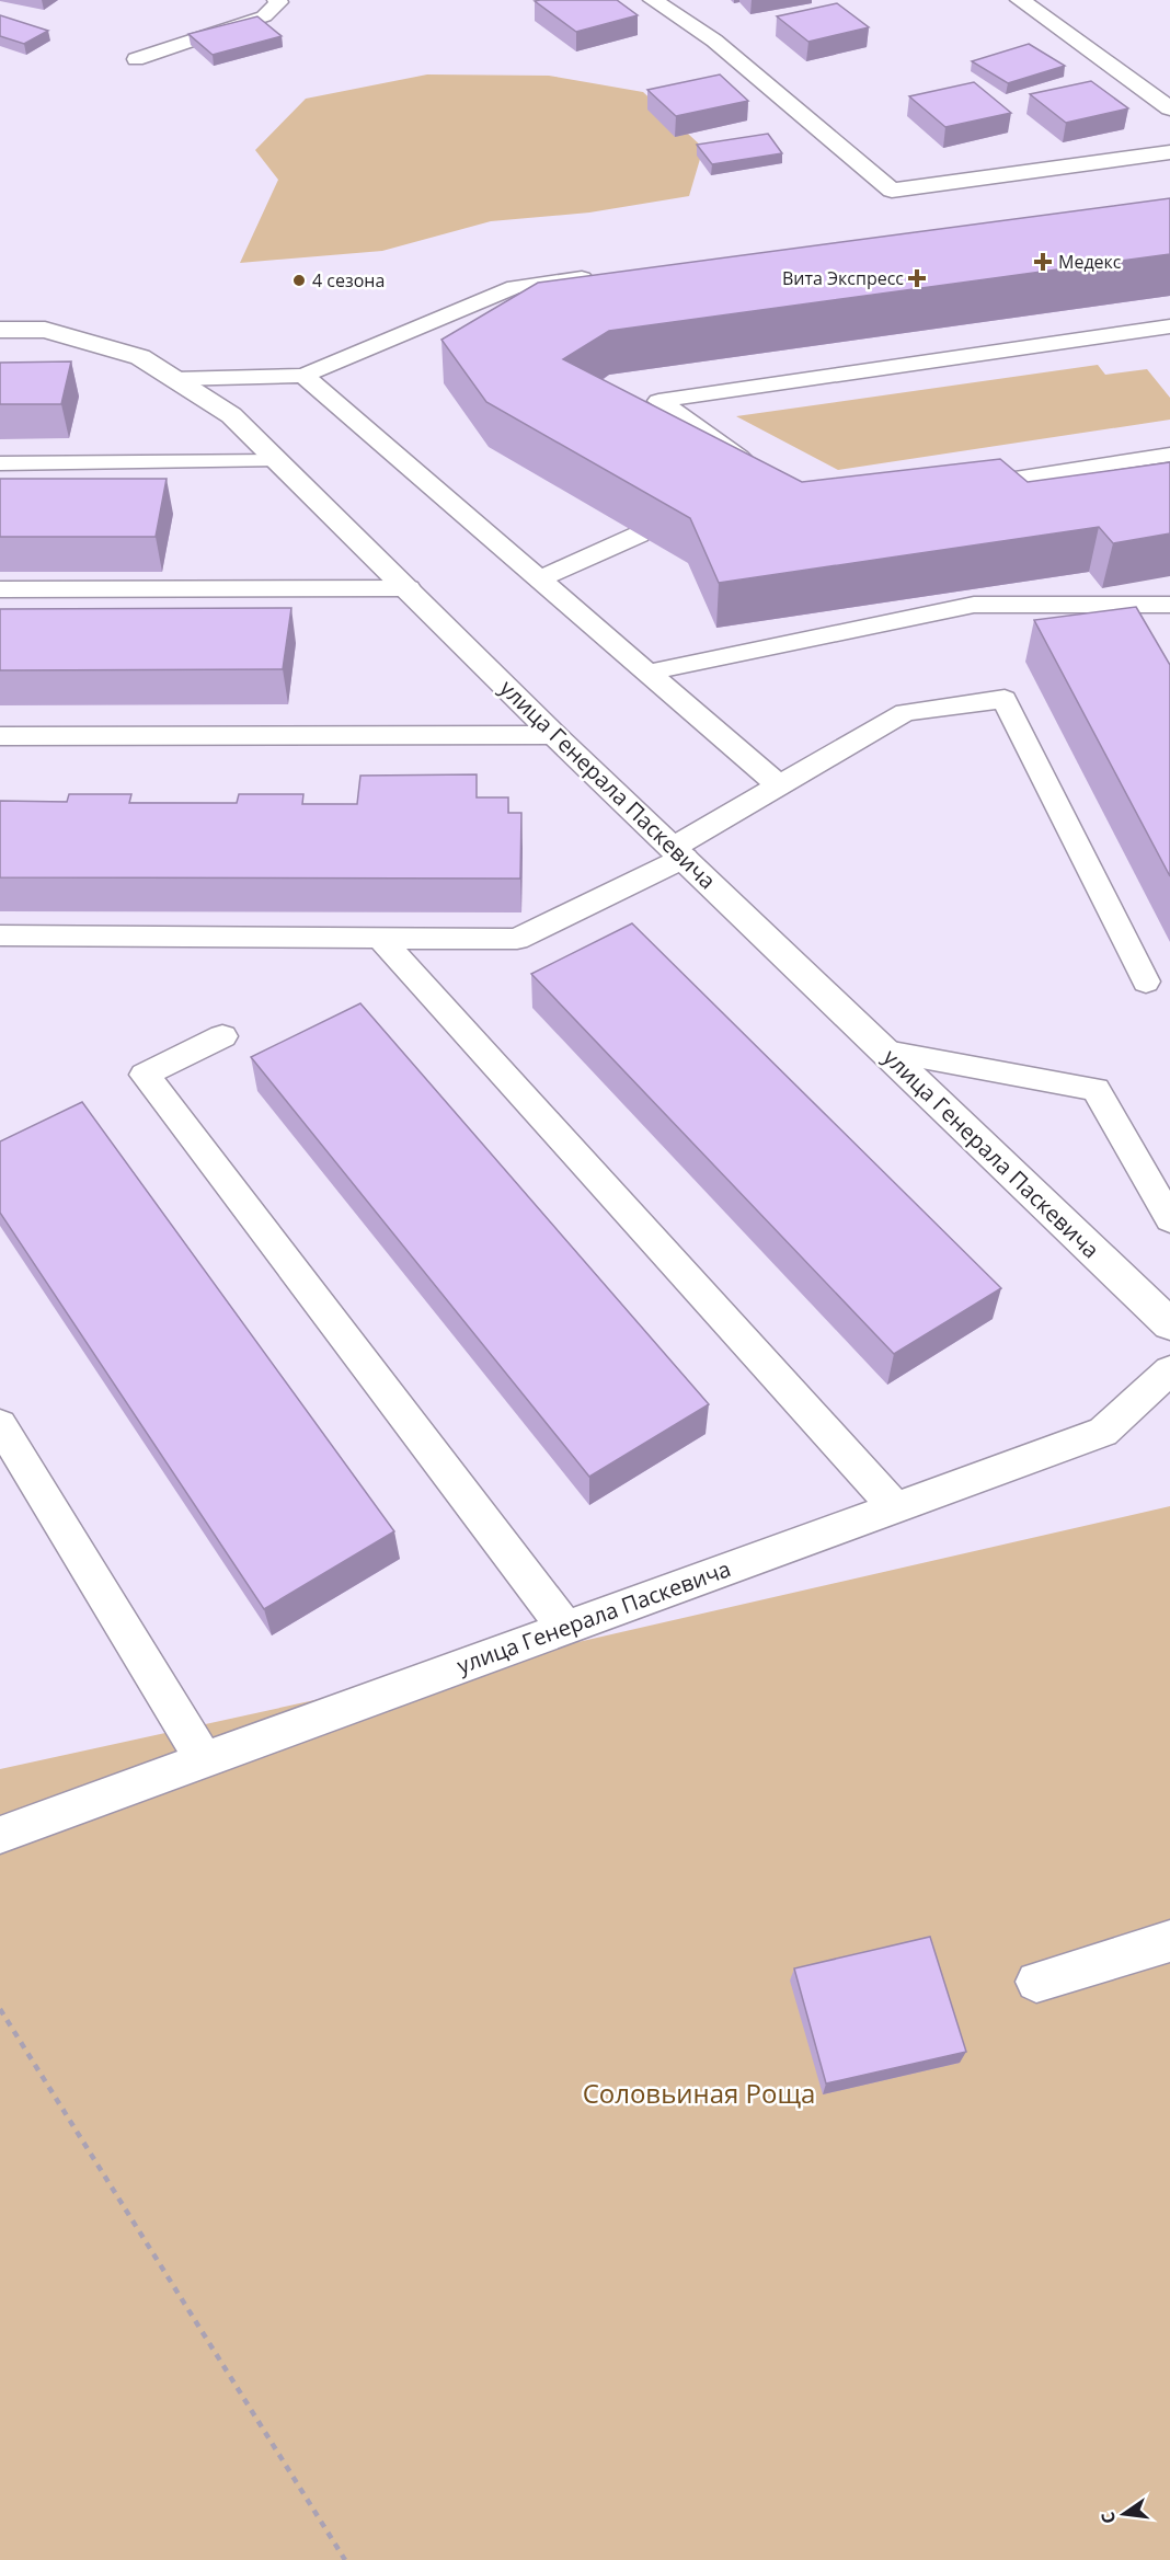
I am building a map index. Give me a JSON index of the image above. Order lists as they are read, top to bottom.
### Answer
{
  "streets": {
    "street": ["улица Генерала Паскевича"]
  },
  "parks": ["Соловьиная Роща"],
  "places": {
    "health": ["Медекс", "Вита Экспресс"],
    "other": ["4 сезона"]
  },
  "north": "left"
}
